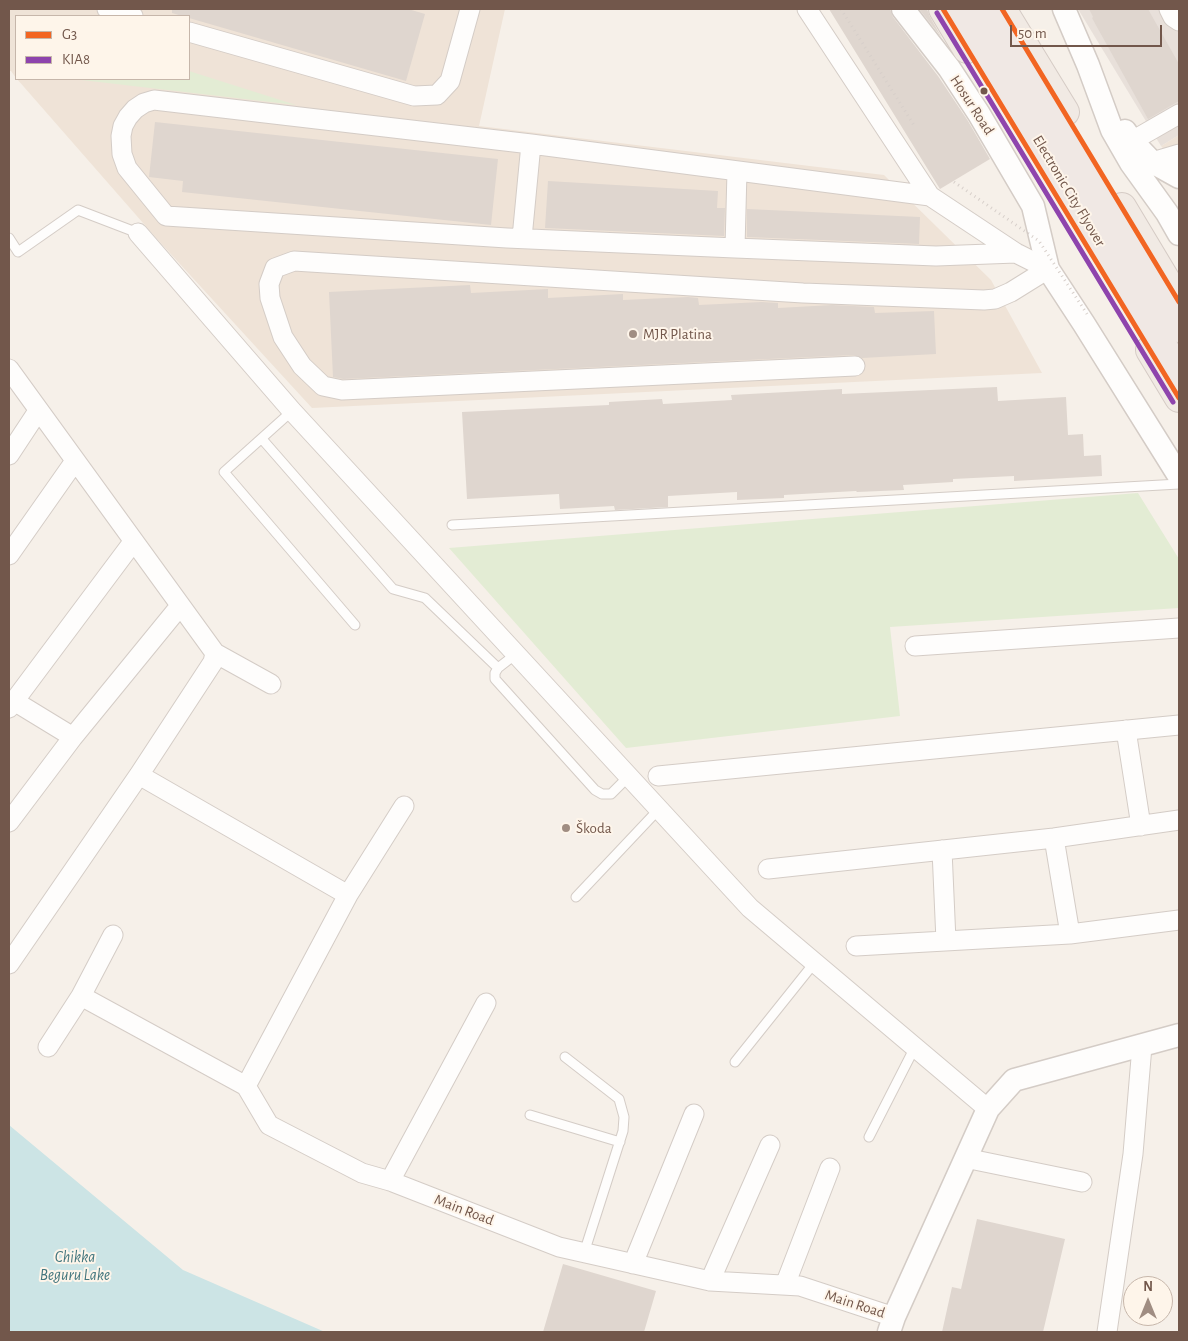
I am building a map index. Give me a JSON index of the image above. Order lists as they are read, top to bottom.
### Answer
{
  "streets": {
    "highway": ["Hosur Road", "Electronic City Flyover"],
    "street": ["Main Road"]
  },
  "water": ["Chikka Beguru Lake"],
  "places": ["MJR Platina", "Škoda"],
  "lines": ["transit line G3", "transit line KIA8"],
  "legend": ["G3", "KIA8"],
  "scale_bar": "50 m",
  "north": "top"
}
